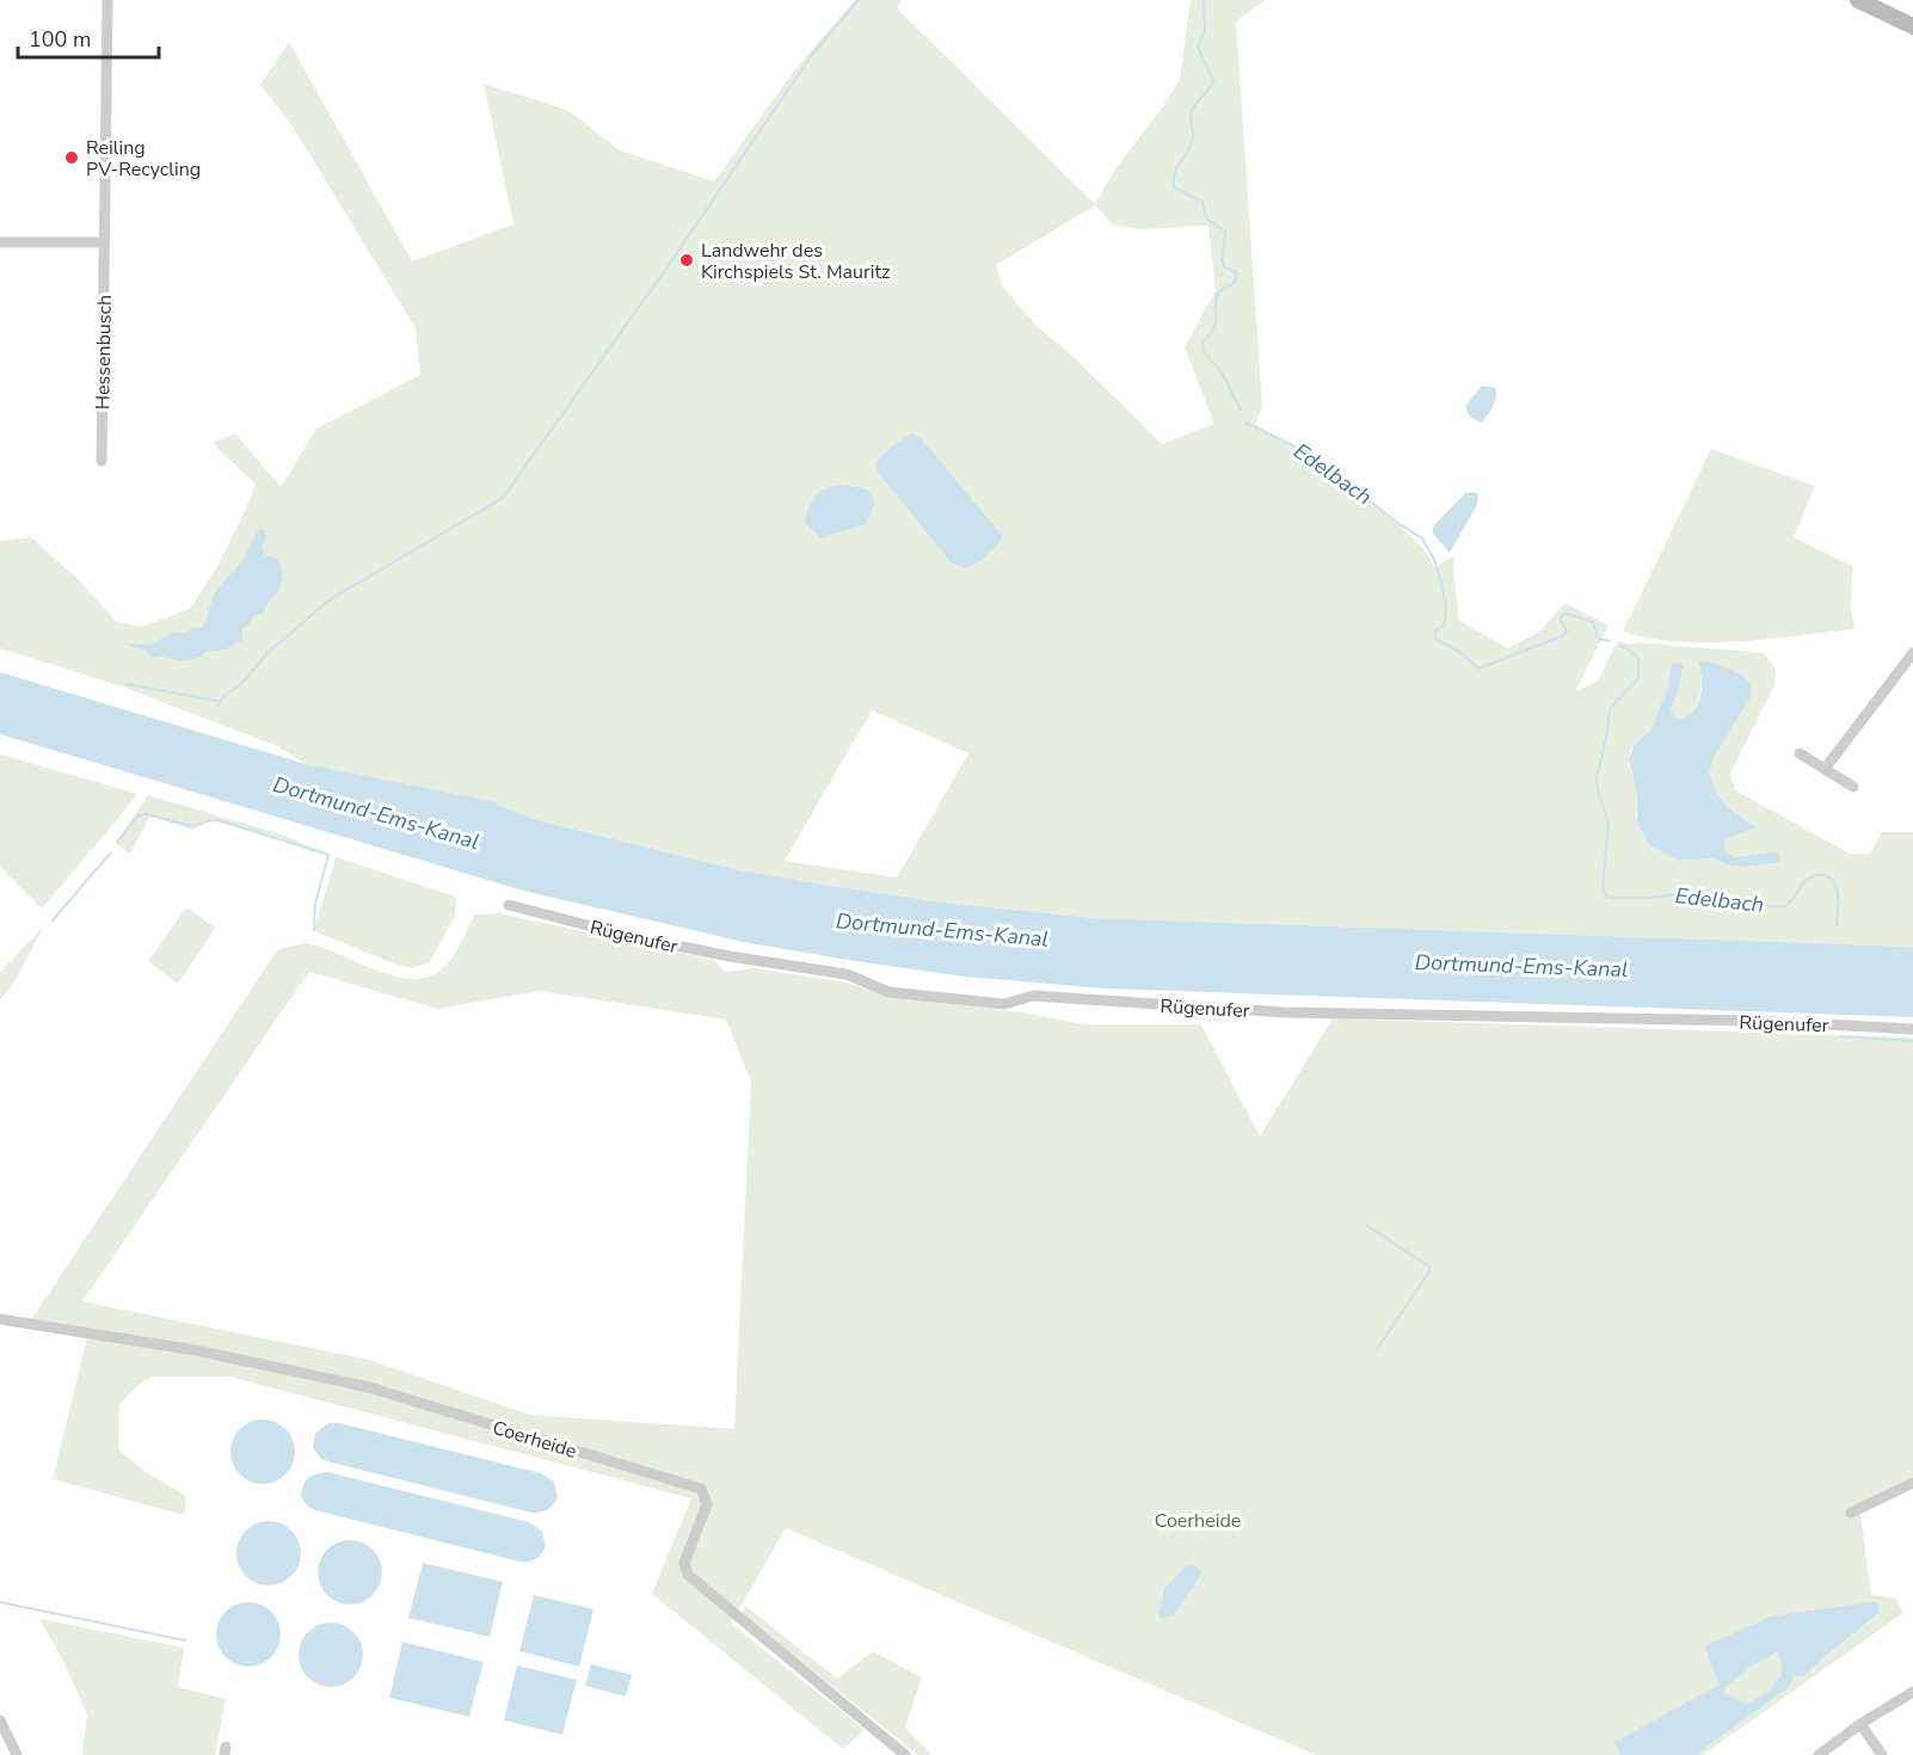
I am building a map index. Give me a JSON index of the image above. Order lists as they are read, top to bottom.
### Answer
{
  "streets": {
    "street": ["Hessenbusch", "Rügenufer", "Coerheide"]
  },
  "water": ["Edelbach", "Dortmund-Ems-Kanal"],
  "parks": ["Coerheide"],
  "places": ["Reiling PV-Recycling", "Landwehr des Kirchspiels St. Mauritz"],
  "scale_bar": "100 m"
}
